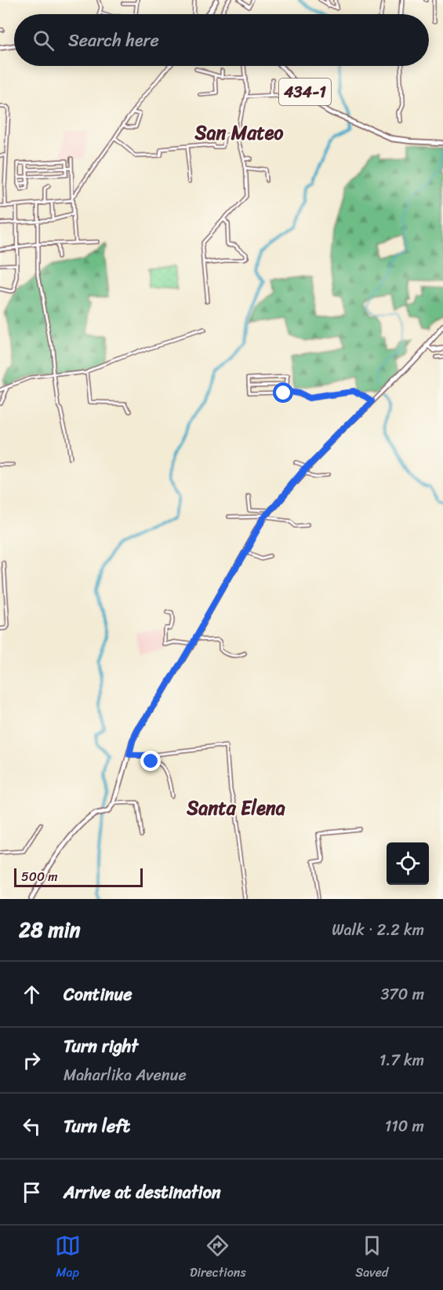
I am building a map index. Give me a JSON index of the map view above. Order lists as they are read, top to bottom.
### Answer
{
  "streets": {
    "main road": ["434-1"]
  },
  "districts": ["San Mateo", "Santa Elena"],
  "scale_bar": "500 m",
  "page": {
    "search": "Search here",
    "scale": "500 m",
    "heading": ["28 min", "Walk · 2.2 km"],
    "list": [
      ["Continue", "370 m"],
      ["Turn right", "Maharlika Avenue", "1.7 km"],
      ["Turn left", "110 m"],
      "Arrive at destination"
    ],
    "nav": ["Map", "Directions", "Saved"]
  }
}
